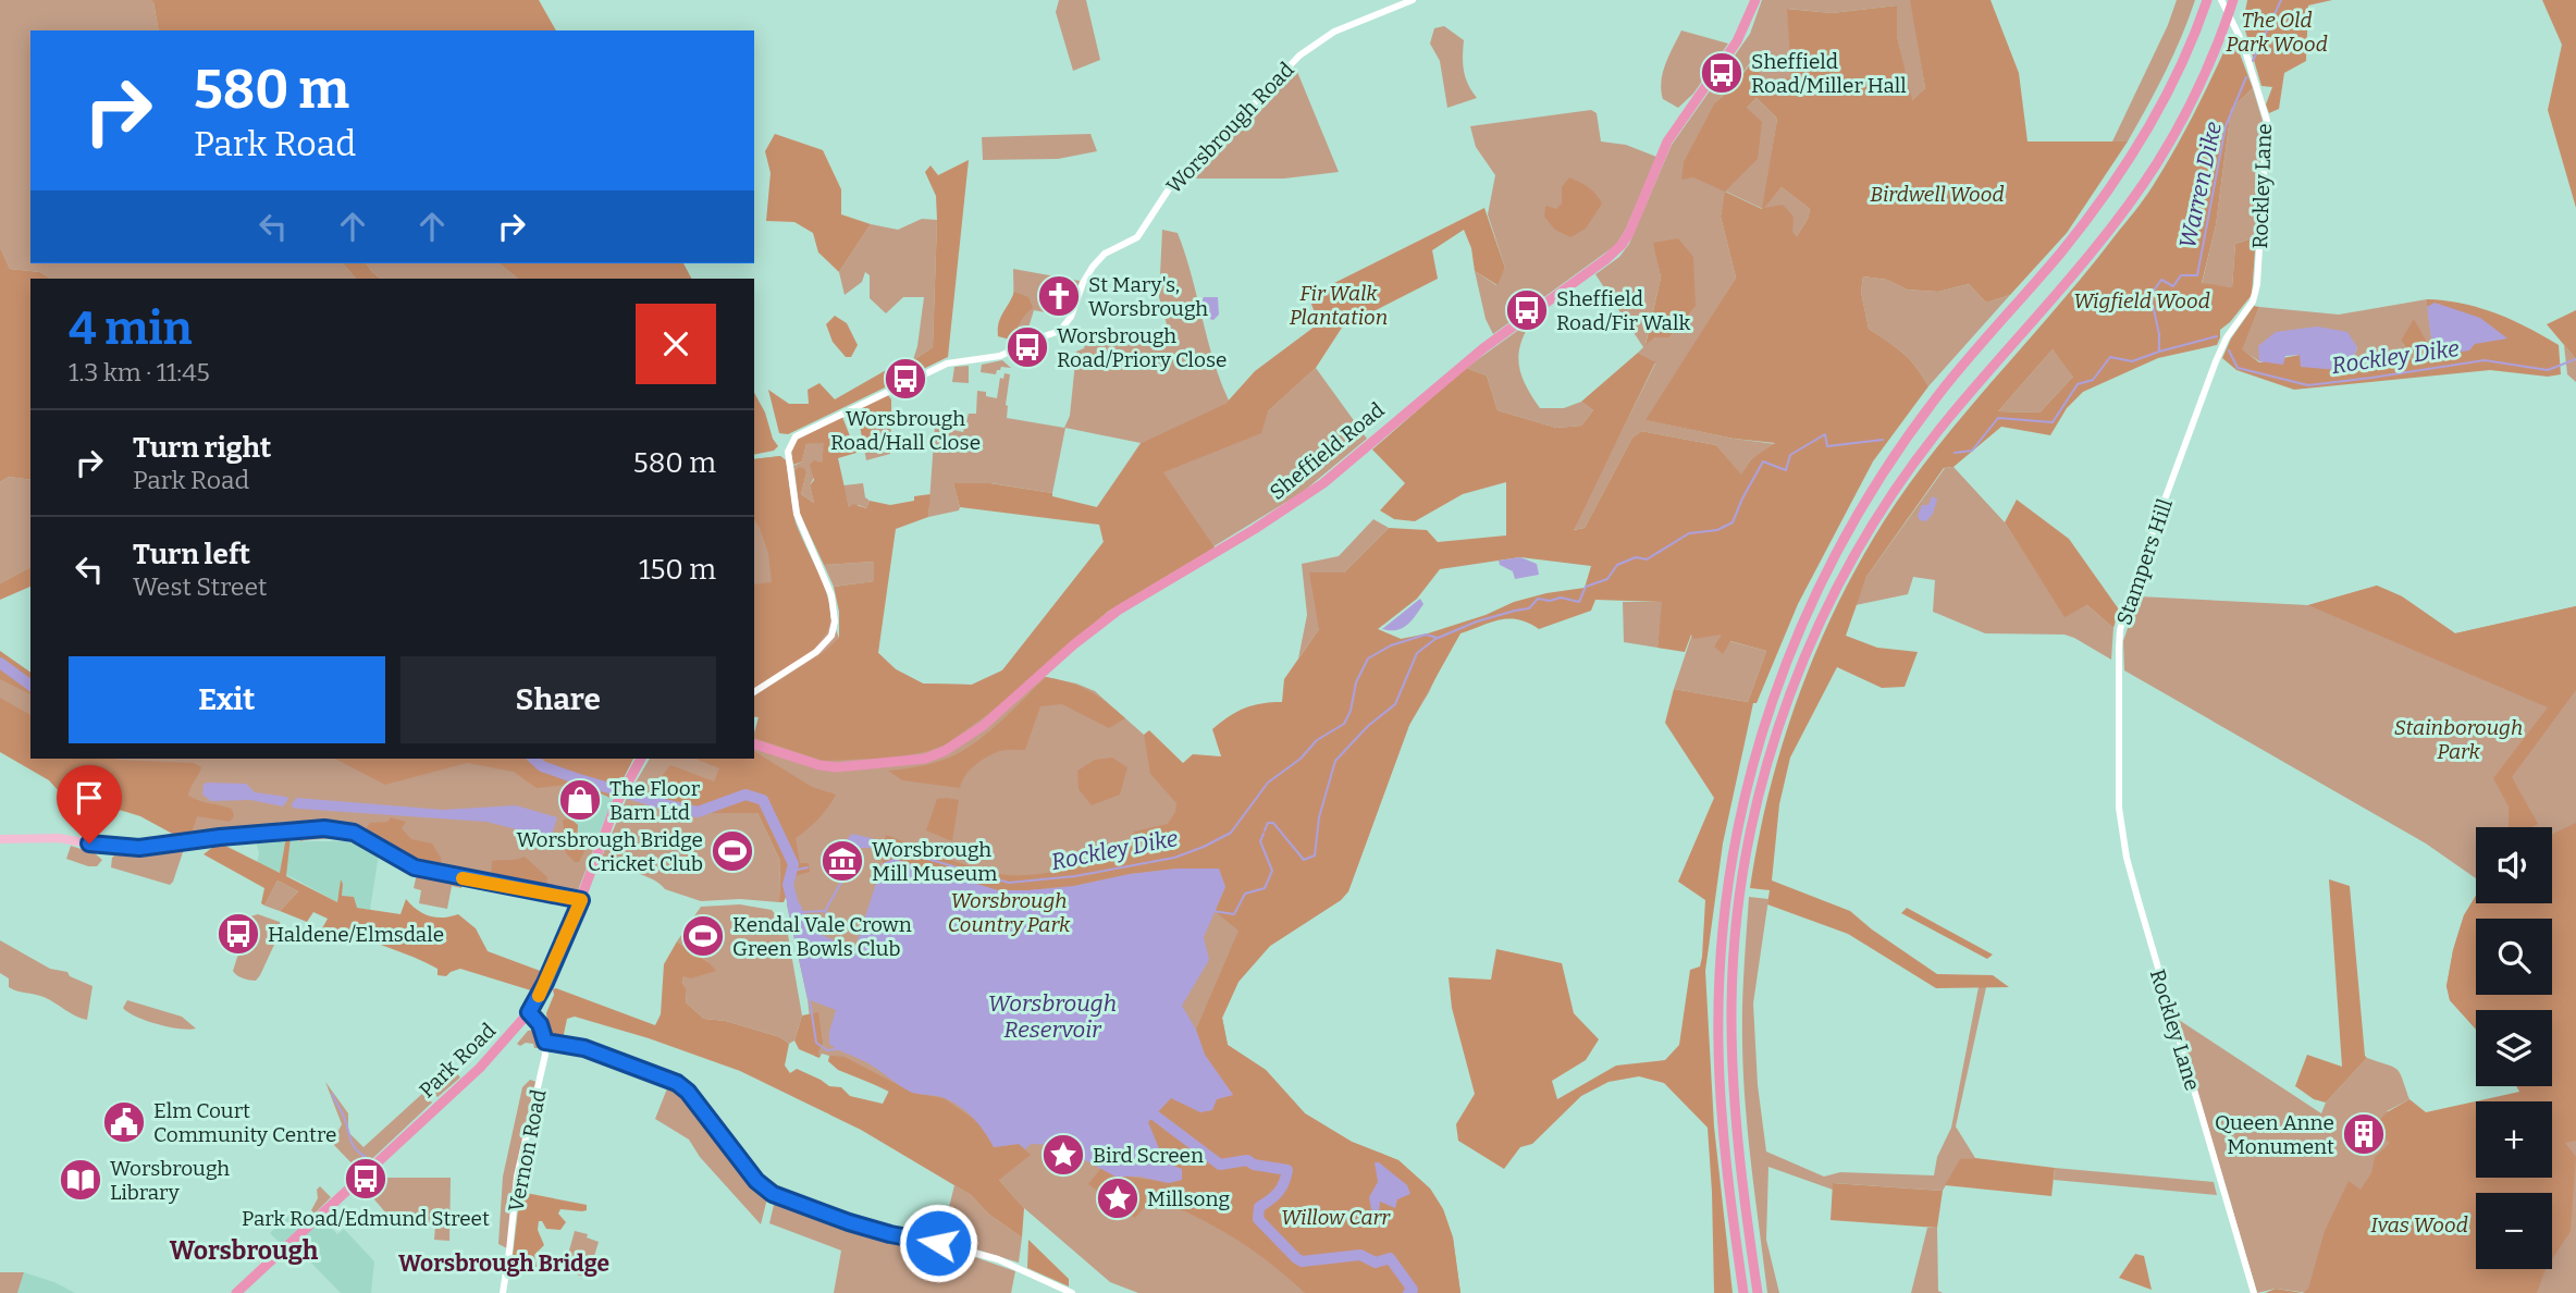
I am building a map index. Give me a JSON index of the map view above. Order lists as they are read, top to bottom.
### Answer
{
  "streets": {
    "highway": ["Sheffield Road", "Park Road"],
    "street": [
      "Worsbrough Road",
      "Rockley Lane",
      "Stampers Hill",
      "Vernon Road"
    ]
  },
  "crossings": [
    ["Rockley Lane", "Stampers Hill"]
  ],
  "districts": ["Worsbrough", "Worsbrough Bridge"],
  "water": ["Warren Dike", "Rockley Dike", "Worsbrough Reservoir"],
  "parks": [
    "The Old Park Wood",
    "Birdwell Wood",
    "Fir Walk Plantation",
    "Wigfield Wood",
    "Stainborough Park",
    "Worsbrough Country Park",
    "Willow Carr",
    "Ivas Wood"
  ],
  "places": {
    "bus stop": [
      "Sheffield Road/Miller Hall",
      "Sheffield Road/Fir Walk",
      "Worsbrough Road/Priory Close",
      "Worsbrough Road/Hall Close",
      "Haldene/Elmsdale",
      "Park Road/Edmund Street"
    ],
    "church": ["St Mary's, Worsbrough"],
    "shop": ["The Floor Barn Ltd"],
    "sports": ["Worsbrough Bridge Cricket Club", "Kendal Vale Crown Green Bowls Club"],
    "museum": ["Worsbrough Mill Museum"],
    "public building": ["Elm Court Community Centre"],
    "building": ["Queen Anne Monument"],
    "place": ["Bird Screen", "Millsong"],
    "library": ["Worsbrough Library"]
  },
  "page": {
    "turn": ["580 m", "Park Road"],
    "heading": ["4 min", "1.3 km · 11:45"],
    "list": [
      {
        "name": "Turn right",
        "note": "Park Road",
        "value": "580 m"
      },
      {
        "name": "Turn left",
        "note": "West Street",
        "value": "150 m"
      }
    ],
    "buttons": ["Exit", "Share"],
    "map_buttons": ["+", "−"]
  }
}
